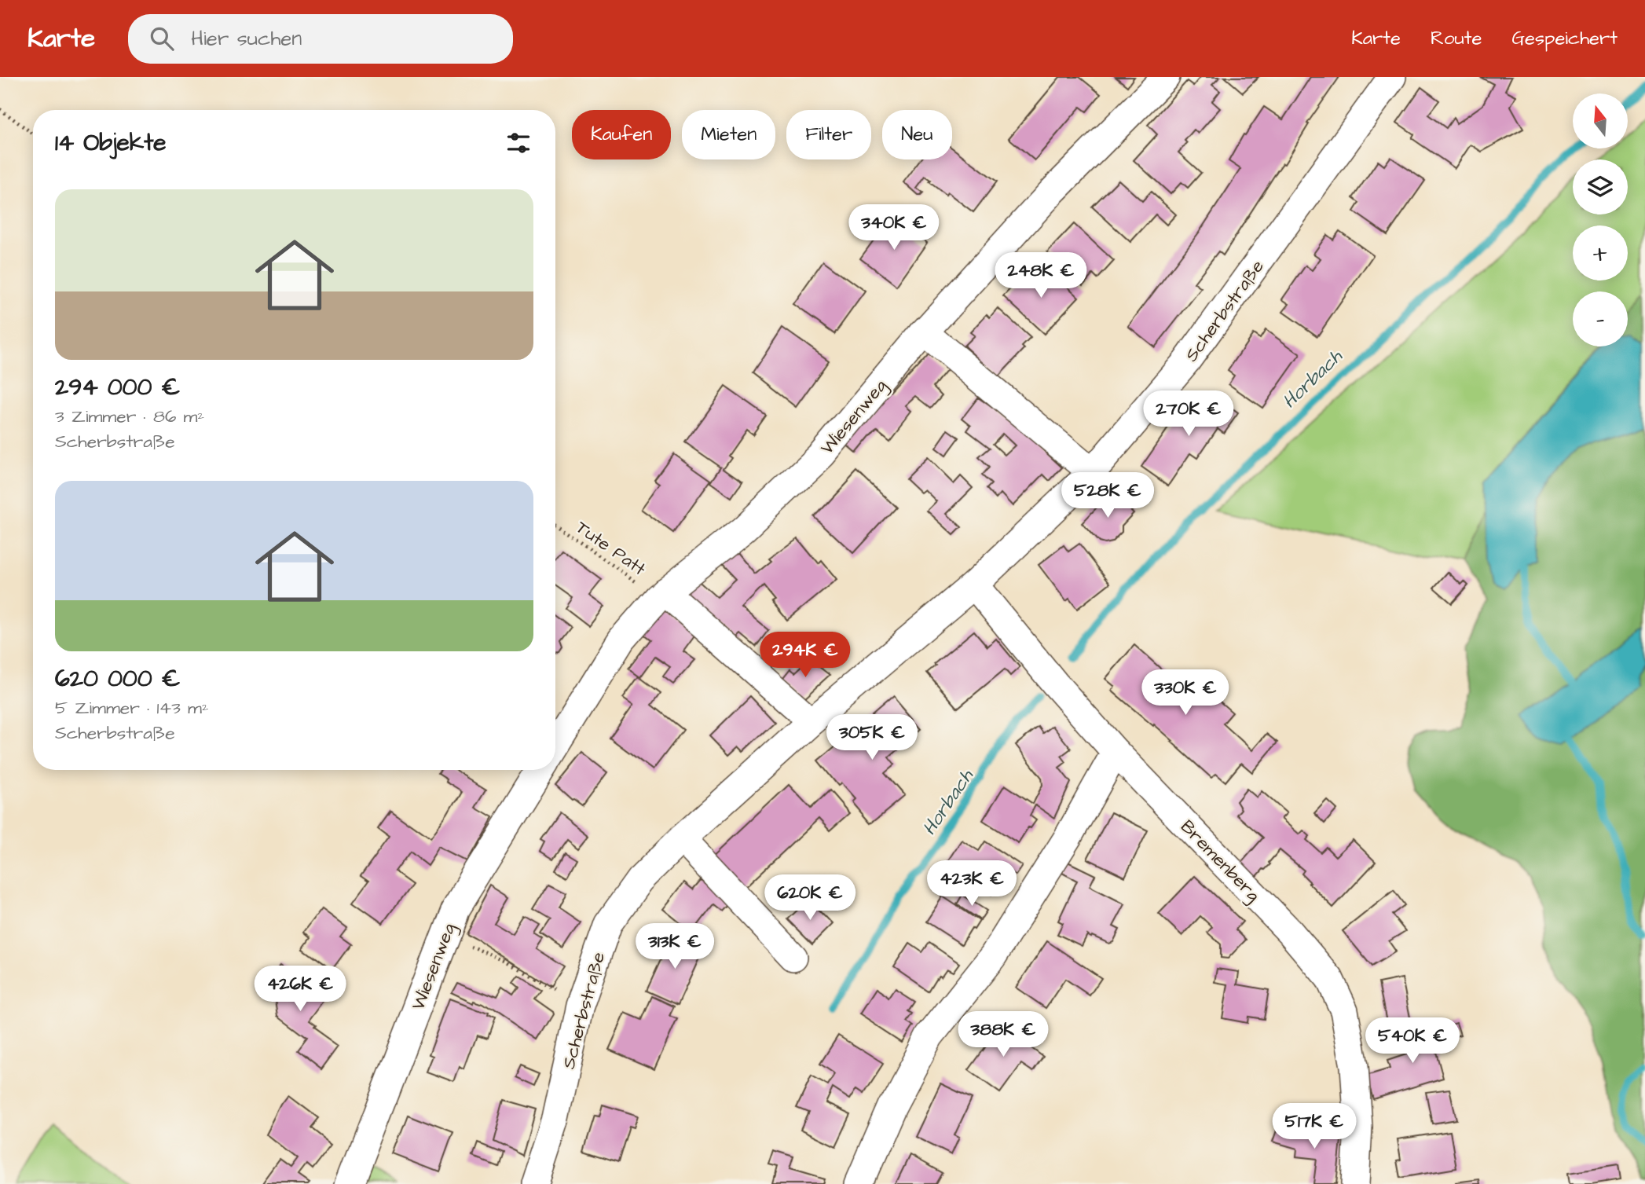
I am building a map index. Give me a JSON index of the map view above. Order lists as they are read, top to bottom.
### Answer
{
  "streets": {
    "street": ["Scherbstraße", "Wiesenweg", "Bremenberg"],
    "path": ["Tute Patt"]
  },
  "crossings": [
    ["Scherbstraße", "Bremenberg"],
    ["Wiesenweg", "Tute Patt"]
  ],
  "water": ["Horbach"],
  "north": "top",
  "page": {
    "header": "Karte",
    "search": "Hier suchen",
    "nav": ["Karte", "Route", "Gespeichert"],
    "map_buttons": ["+", "−"],
    "chip": [
      "Kaufen",
      "Mieten",
      "Filter",
      "Neu"
    ],
    "heading": "14 Objekte",
    "list": [
      {
        "name": "294 000 €",
        "note": "3 Zimmer · 86 m² · Scherbstraße"
      },
      {
        "name": "620 000 €",
        "note": "5 Zimmer · 143 m² · Scherbstraße"
      }
    ],
    "price": [
      "340K €",
      "248K €",
      "270K €",
      "528K €",
      "294K €",
      "330K €",
      "305K €",
      "423K €",
      "620K €",
      "313K €",
      "426K €",
      "388K €",
      "540K €",
      "517K €"
    ]
  }
}
